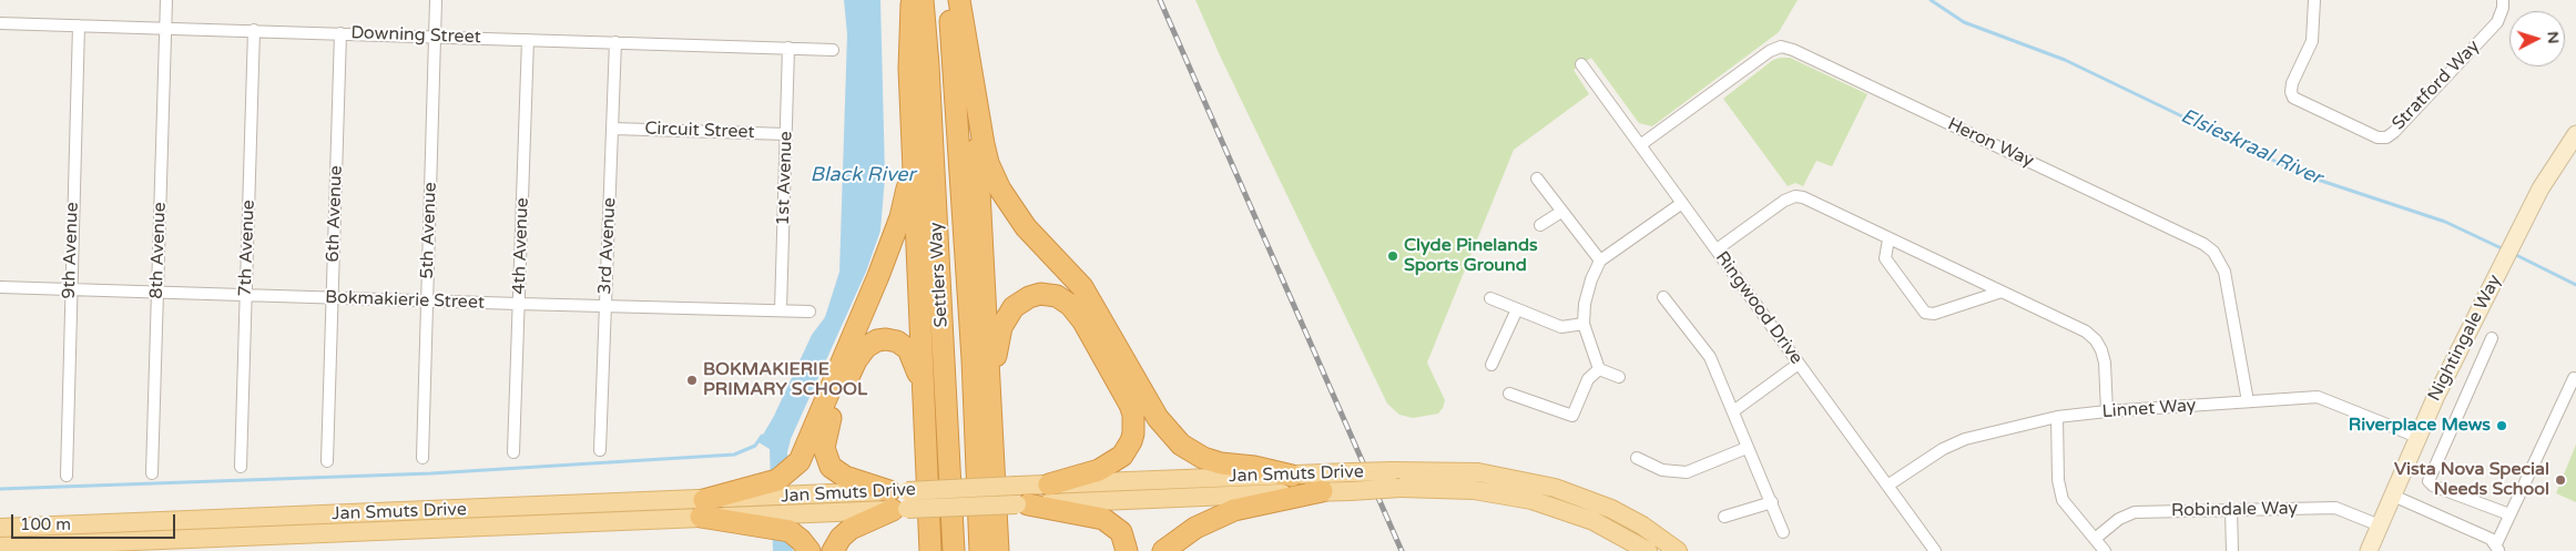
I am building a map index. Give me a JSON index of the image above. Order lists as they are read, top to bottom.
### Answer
{
  "streets": {
    "highway": ["Settlers Way"],
    "main road": ["Jan Smuts Drive"],
    "street": [
      "Downing Street",
      "Stratford Way",
      "Circuit Street",
      "Heron Way",
      "1st Avenue",
      "6th Avenue",
      "5th Avenue",
      "4th Avenue",
      "3rd Avenue",
      "7th Avenue",
      "9th Avenue",
      "8th Avenue",
      "Bokmakierie Street",
      "Ringwood Drive",
      "Nightingale Way",
      "Linnet Way",
      "Robindale Way"
    ]
  },
  "crossings": [
    ["Downing Street", "1st Avenue"],
    ["Downing Street", "6th Avenue"],
    ["Downing Street", "5th Avenue"],
    ["Downing Street", "4th Avenue"],
    ["Downing Street", "3rd Avenue"],
    ["Downing Street", "7th Avenue"],
    ["Downing Street", "9th Avenue"],
    ["Downing Street", "8th Avenue"],
    ["Circuit Street", "1st Avenue"],
    ["Circuit Street", "3rd Avenue"],
    ["Heron Way", "Ringwood Drive"],
    ["Heron Way", "Linnet Way"],
    ["1st Avenue", "Bokmakierie Street"],
    ["6th Avenue", "Bokmakierie Street"],
    ["5th Avenue", "Bokmakierie Street"],
    ["4th Avenue", "Bokmakierie Street"],
    ["3rd Avenue", "Bokmakierie Street"],
    ["7th Avenue", "Bokmakierie Street"],
    ["9th Avenue", "Bokmakierie Street"],
    ["8th Avenue", "Bokmakierie Street"],
    ["Ringwood Drive", "Linnet Way"],
    ["Nightingale Way", "Linnet Way"],
    ["Nightingale Way", "Robindale Way"]
  ],
  "water": ["Elsieskraal River", "Black River"],
  "places": [
    "Clyde Pinelands Sports Ground",
    "BOKMAKIERIE PRIMARY SCHOOL",
    "Riverplace Mews",
    "Vista Nova Special Needs School"
  ],
  "scale_bar": "100 m",
  "north": "right"
}
